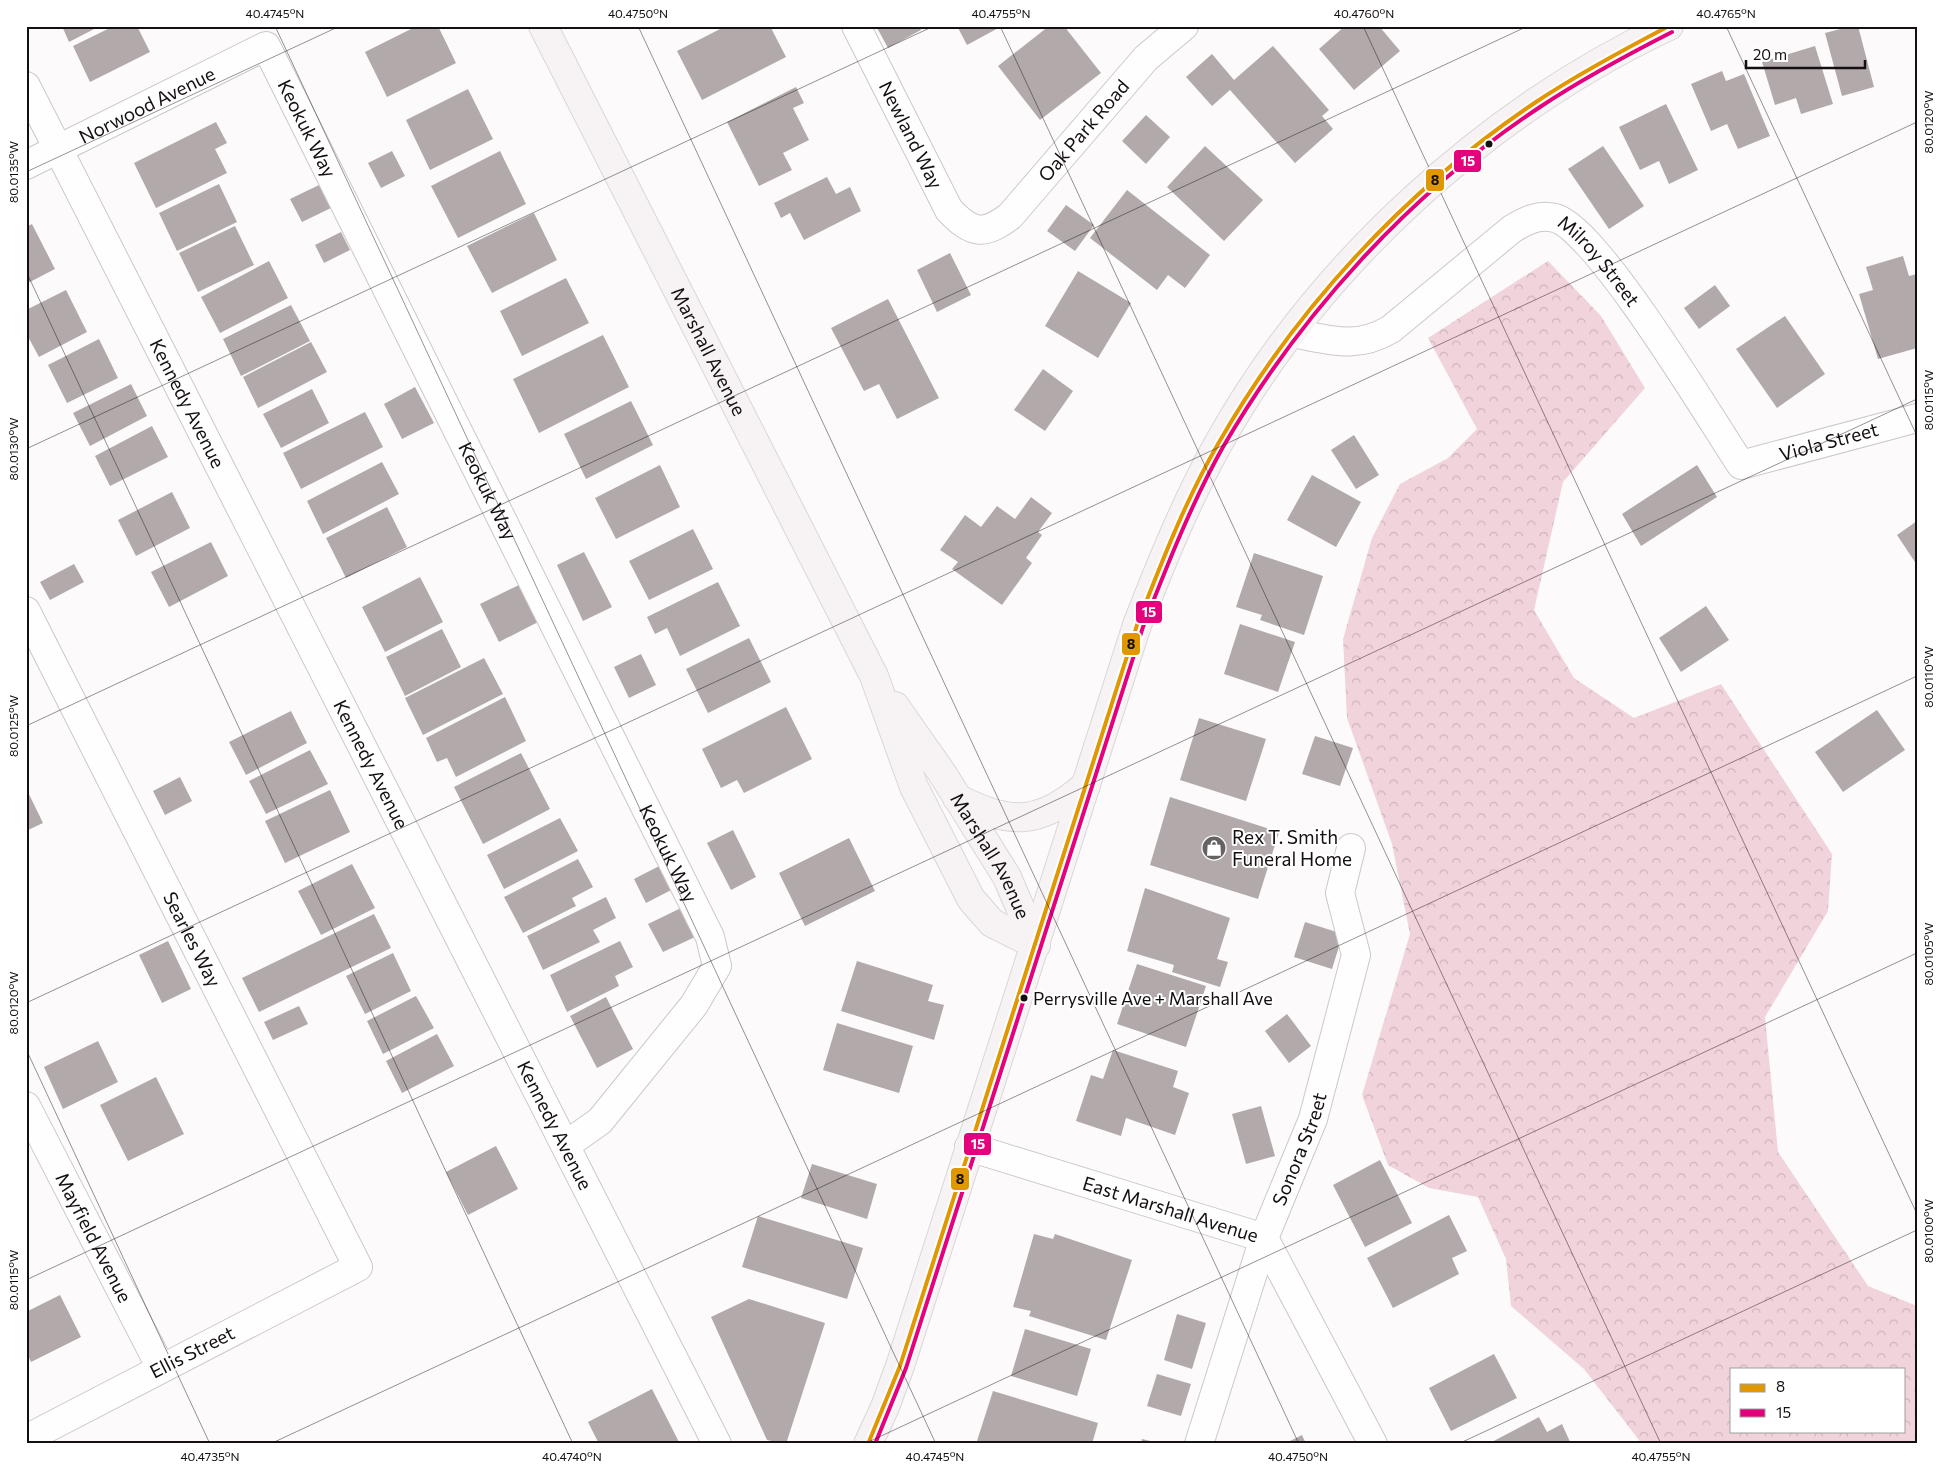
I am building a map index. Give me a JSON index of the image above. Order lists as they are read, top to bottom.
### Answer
{
  "streets": {
    "main road": ["Marshall Avenue"],
    "street": [
      "Norwood Avenue",
      "Keokuk Way",
      "Oak Park Road",
      "Newland Way",
      "Milroy Street",
      "Kennedy Avenue",
      "Viola Street",
      "Searles Way",
      "Sonora Street",
      "East Marshall Avenue",
      "Mayfield Avenue",
      "Ellis Street"
    ]
  },
  "crossings": [
    ["Norwood Avenue", "Keokuk Way"],
    ["Norwood Avenue", "Kennedy Avenue"],
    ["Keokuk Way", "Kennedy Avenue"],
    ["Oak Park Road", "Newland Way"],
    ["Milroy Street", "Viola Street"],
    ["Searles Way", "Ellis Street"],
    ["Sonora Street", "East Marshall Avenue"],
    ["Mayfield Avenue", "Ellis Street"]
  ],
  "places": {
    "shop": ["Rex T. Smith Funeral Home"],
    "other": ["Perrysville Ave + Marshall Ave"]
  },
  "lines": ["transit line 8", "transit line 15"],
  "legend": ["8", "15"],
  "scale_bar": "20 m",
  "coordinates": [
    "40.4745°N",
    "40.4750°N",
    "40.4755°N",
    "40.4760°N",
    "40.4765°N",
    "80.0120°W",
    "80.0135°W",
    "80.0115°W",
    "80.0130°W",
    "80.0110°W",
    "80.0125°W",
    "80.0105°W",
    "80.0100°W",
    "40.4735°N",
    "40.4740°N"
  ]
}
